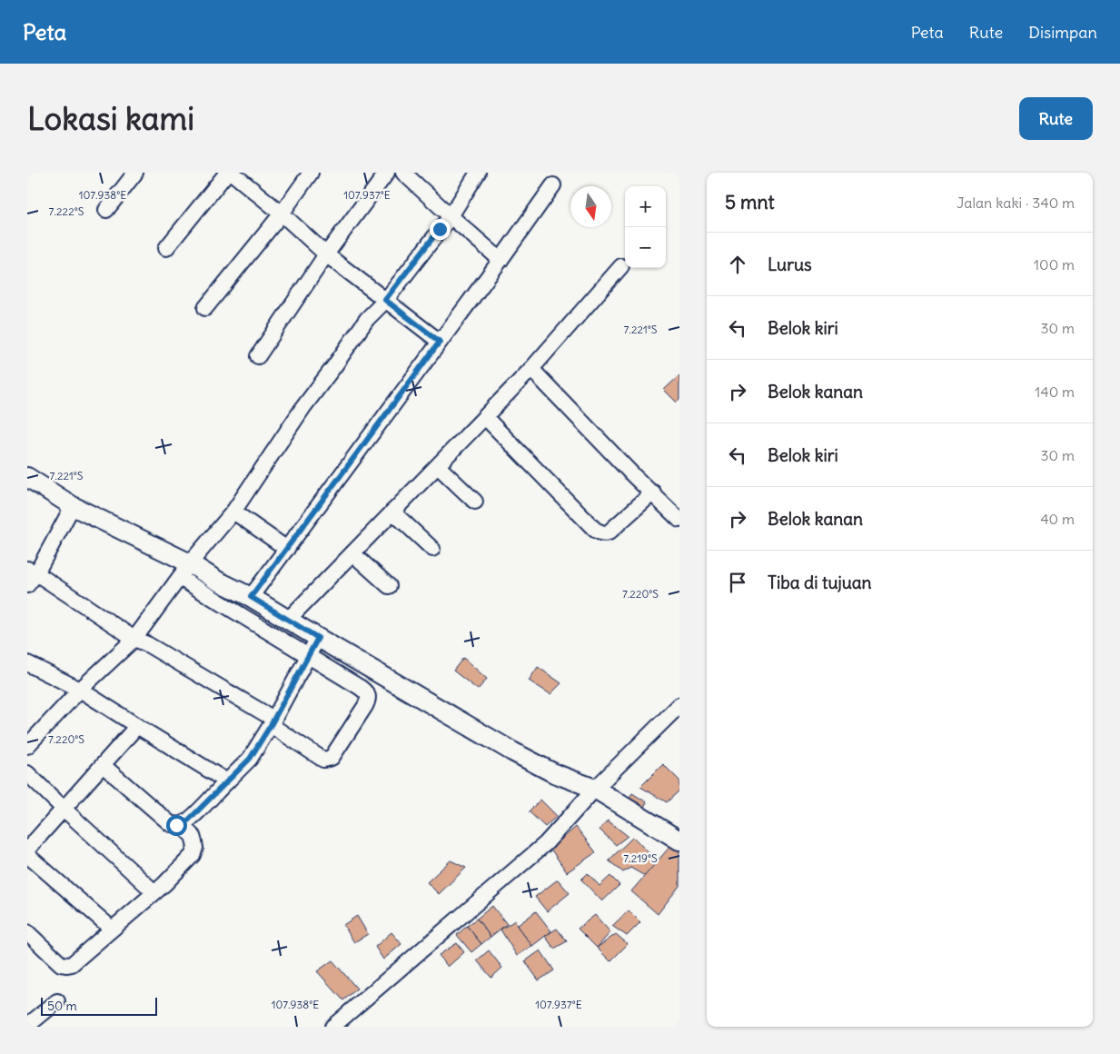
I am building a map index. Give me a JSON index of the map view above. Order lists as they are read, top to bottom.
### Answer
{
  "scale_bar": "50 m",
  "north": "bottom",
  "page": {
    "header": "Peta",
    "nav": ["Peta", "Rute", "Disimpan"],
    "buttons": "Rute",
    "title": "Lokasi kami",
    "heading": ["5 mnt", "Jalan kaki · 340 m"],
    "map_buttons": ["+", "−"],
    "list": [
      ["Lurus", "100 m"],
      ["Belok kiri", "30 m"],
      ["Belok kanan", "140 m"],
      ["Belok kiri", "30 m"],
      ["Belok kanan", "40 m"],
      "Tiba di tujuan"
    ],
    "scale": "50 m"
  },
  "coordinates": [
    "107.938°E",
    "107.937°E",
    "7.222°S",
    "7.221°S",
    "7.220°S",
    "7.219°S"
  ]
}
